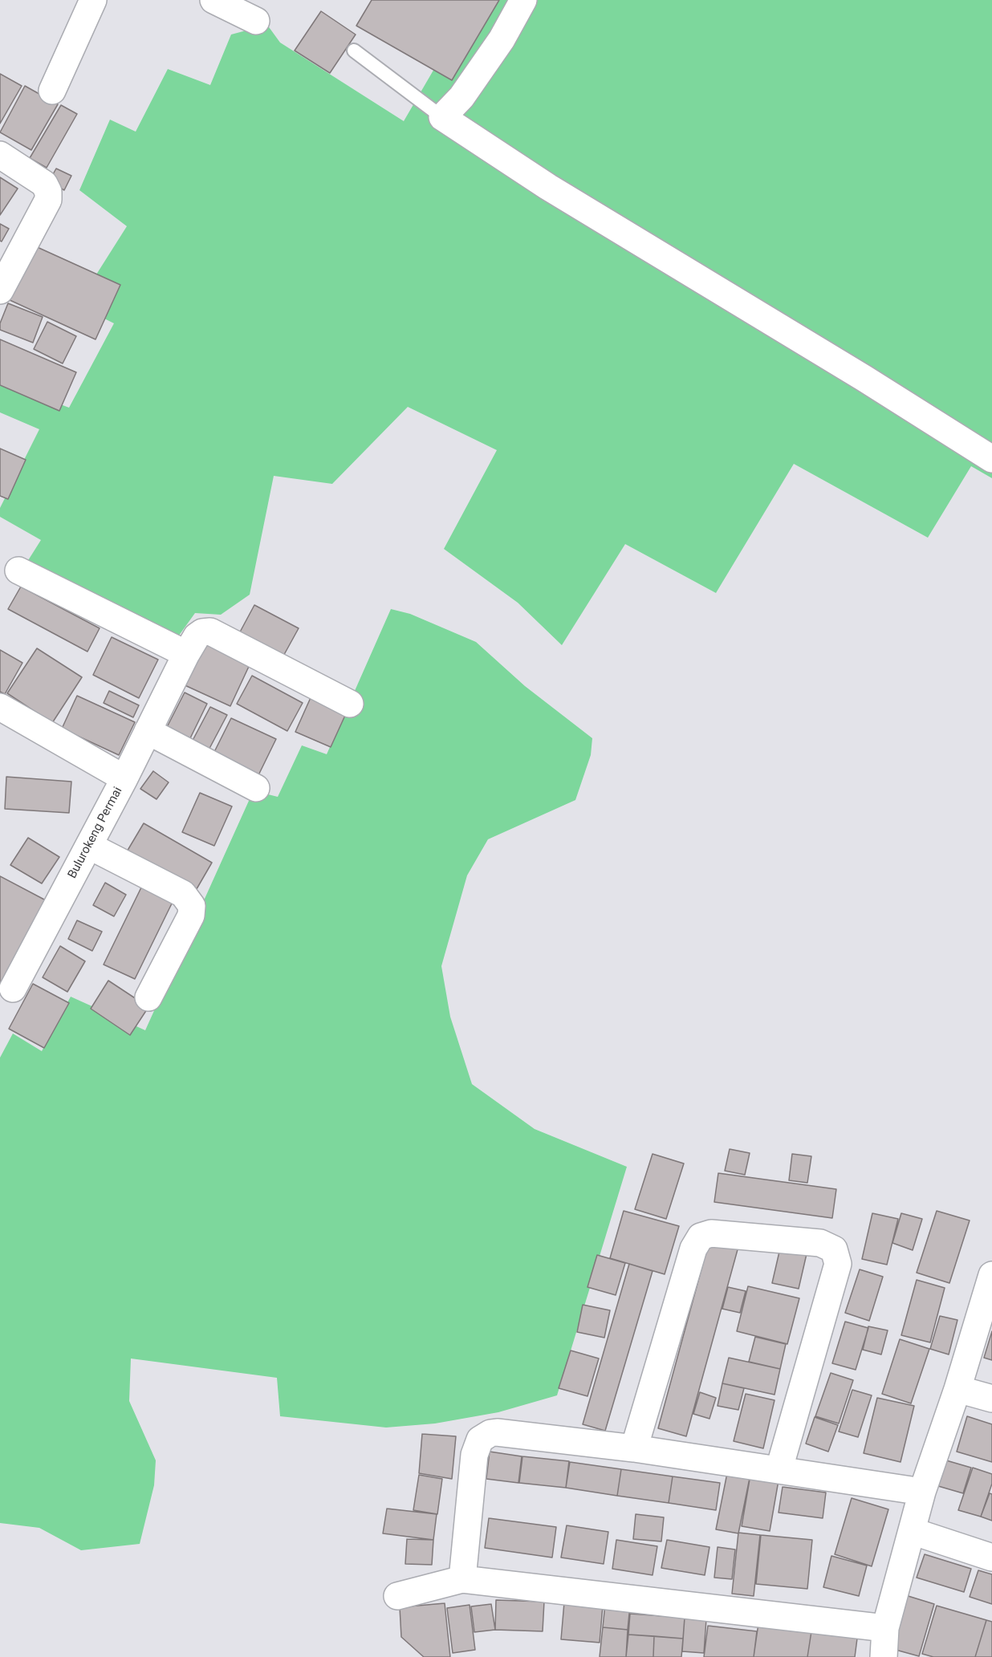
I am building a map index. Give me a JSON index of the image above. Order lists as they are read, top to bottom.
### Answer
{
  "streets": {
    "street": ["Bulurokeng Permai"]
  }
}
